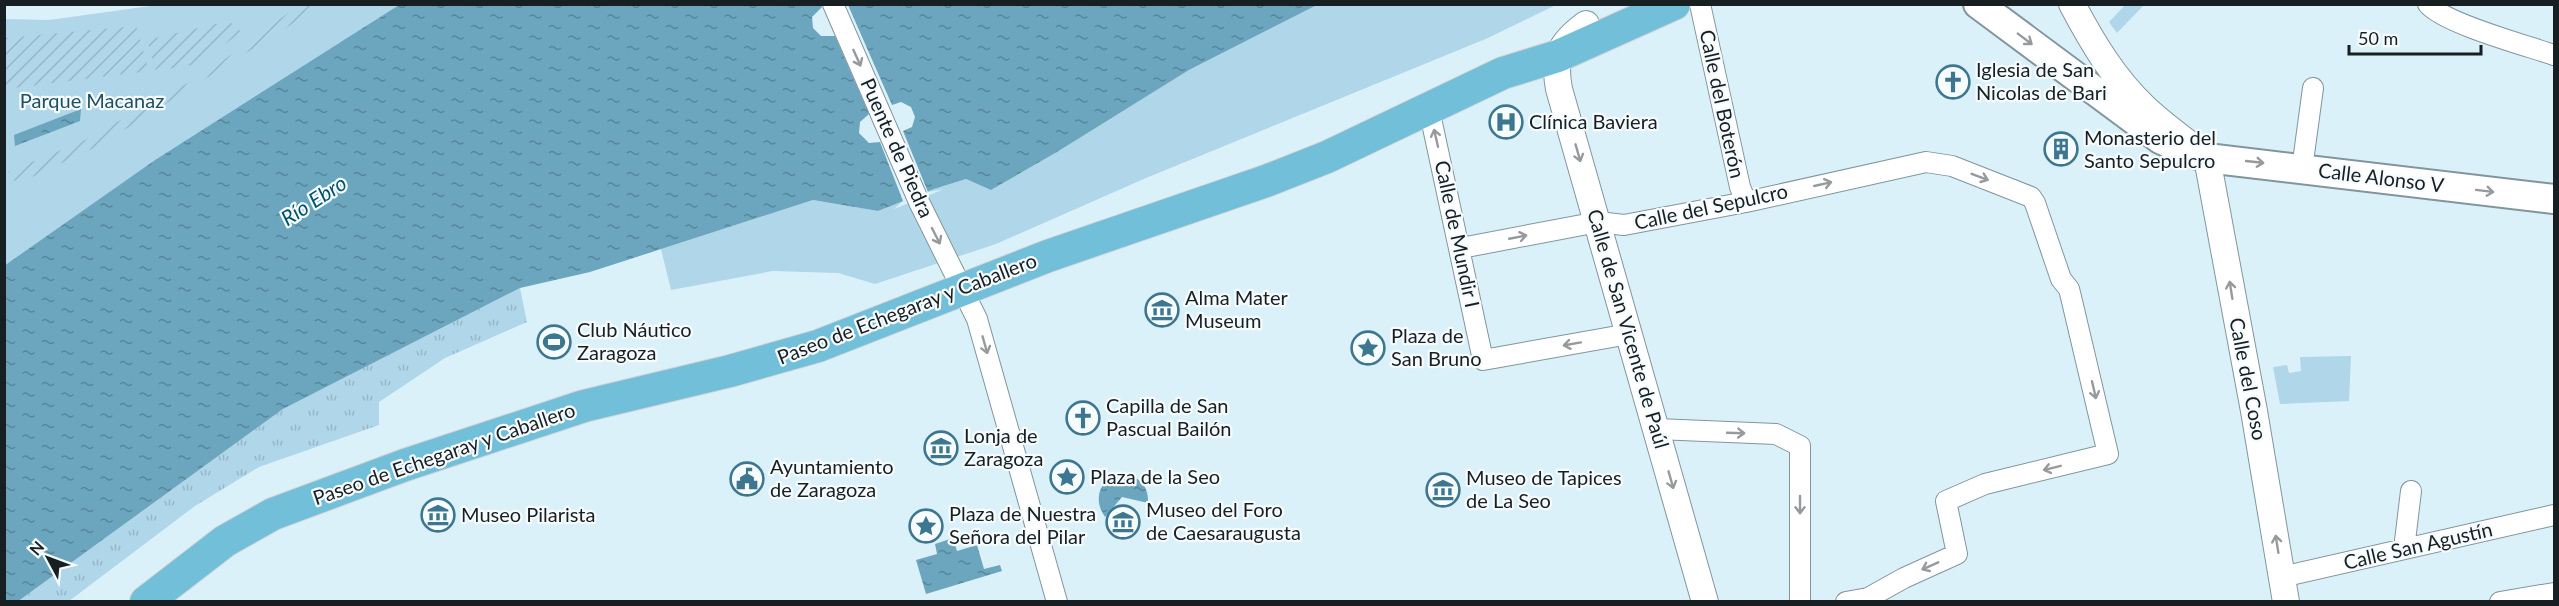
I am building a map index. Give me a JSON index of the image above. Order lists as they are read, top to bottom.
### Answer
{
  "streets": {
    "main road": ["Calle Alonso V", "Paseo de Echegaray y Caballero"],
    "street": [
      "Calle del Boterón",
      "Puente de Piedra",
      "Calle del Sepulcro",
      "Calle de Mundir I",
      "Calle de San Vicente de Paúl",
      "Calle del Coso",
      "Calle San Agustín"
    ]
  },
  "crossings": [
    ["Calle del Boterón", "Calle del Sepulcro"],
    ["Puente de Piedra", "Paseo de Echegaray y Caballero"],
    ["Calle Alonso V", "Calle del Coso"],
    ["Calle del Sepulcro", "Calle de Mundir I"],
    ["Calle del Sepulcro", "Calle de San Vicente de Paúl"],
    ["Calle de Mundir I", "Paseo de Echegaray y Caballero"],
    ["Calle de Mundir I", "Calle de San Vicente de Paúl"],
    ["Paseo de Echegaray y Caballero", "Calle de San Vicente de Paúl"],
    ["Calle del Coso", "Calle San Agustín"]
  ],
  "one_way": [
    "Puente de Piedra",
    "Calle Alonso V",
    "Calle de San Vicente de Paúl",
    "Calle del Coso"
  ],
  "water": ["Río Ebro"],
  "parks": ["Parque Macanaz"],
  "places": {
    "church": ["Iglesia de San Nicolas de Bari", "Capilla de San Pascual Bailón"],
    "hospital": ["Clínica Baviera"],
    "building": ["Monasterio del Santo Sepulcro"],
    "museum": [
      "Alma Mater Museum",
      "Lonja de Zaragoza",
      "Museo de Tapices de La Seo",
      "Museo Pilarista",
      "Museo del Foro de Caesaraugusta"
    ],
    "sports": ["Club Náutico Zaragoza"],
    "place": ["Plaza de San Bruno", "Plaza de la Seo", "Plaza de Nuestra Señora del Pilar"],
    "public building": ["Ayuntamiento de Zaragoza"]
  },
  "scale_bar": "50 m",
  "north": "top left"
}
